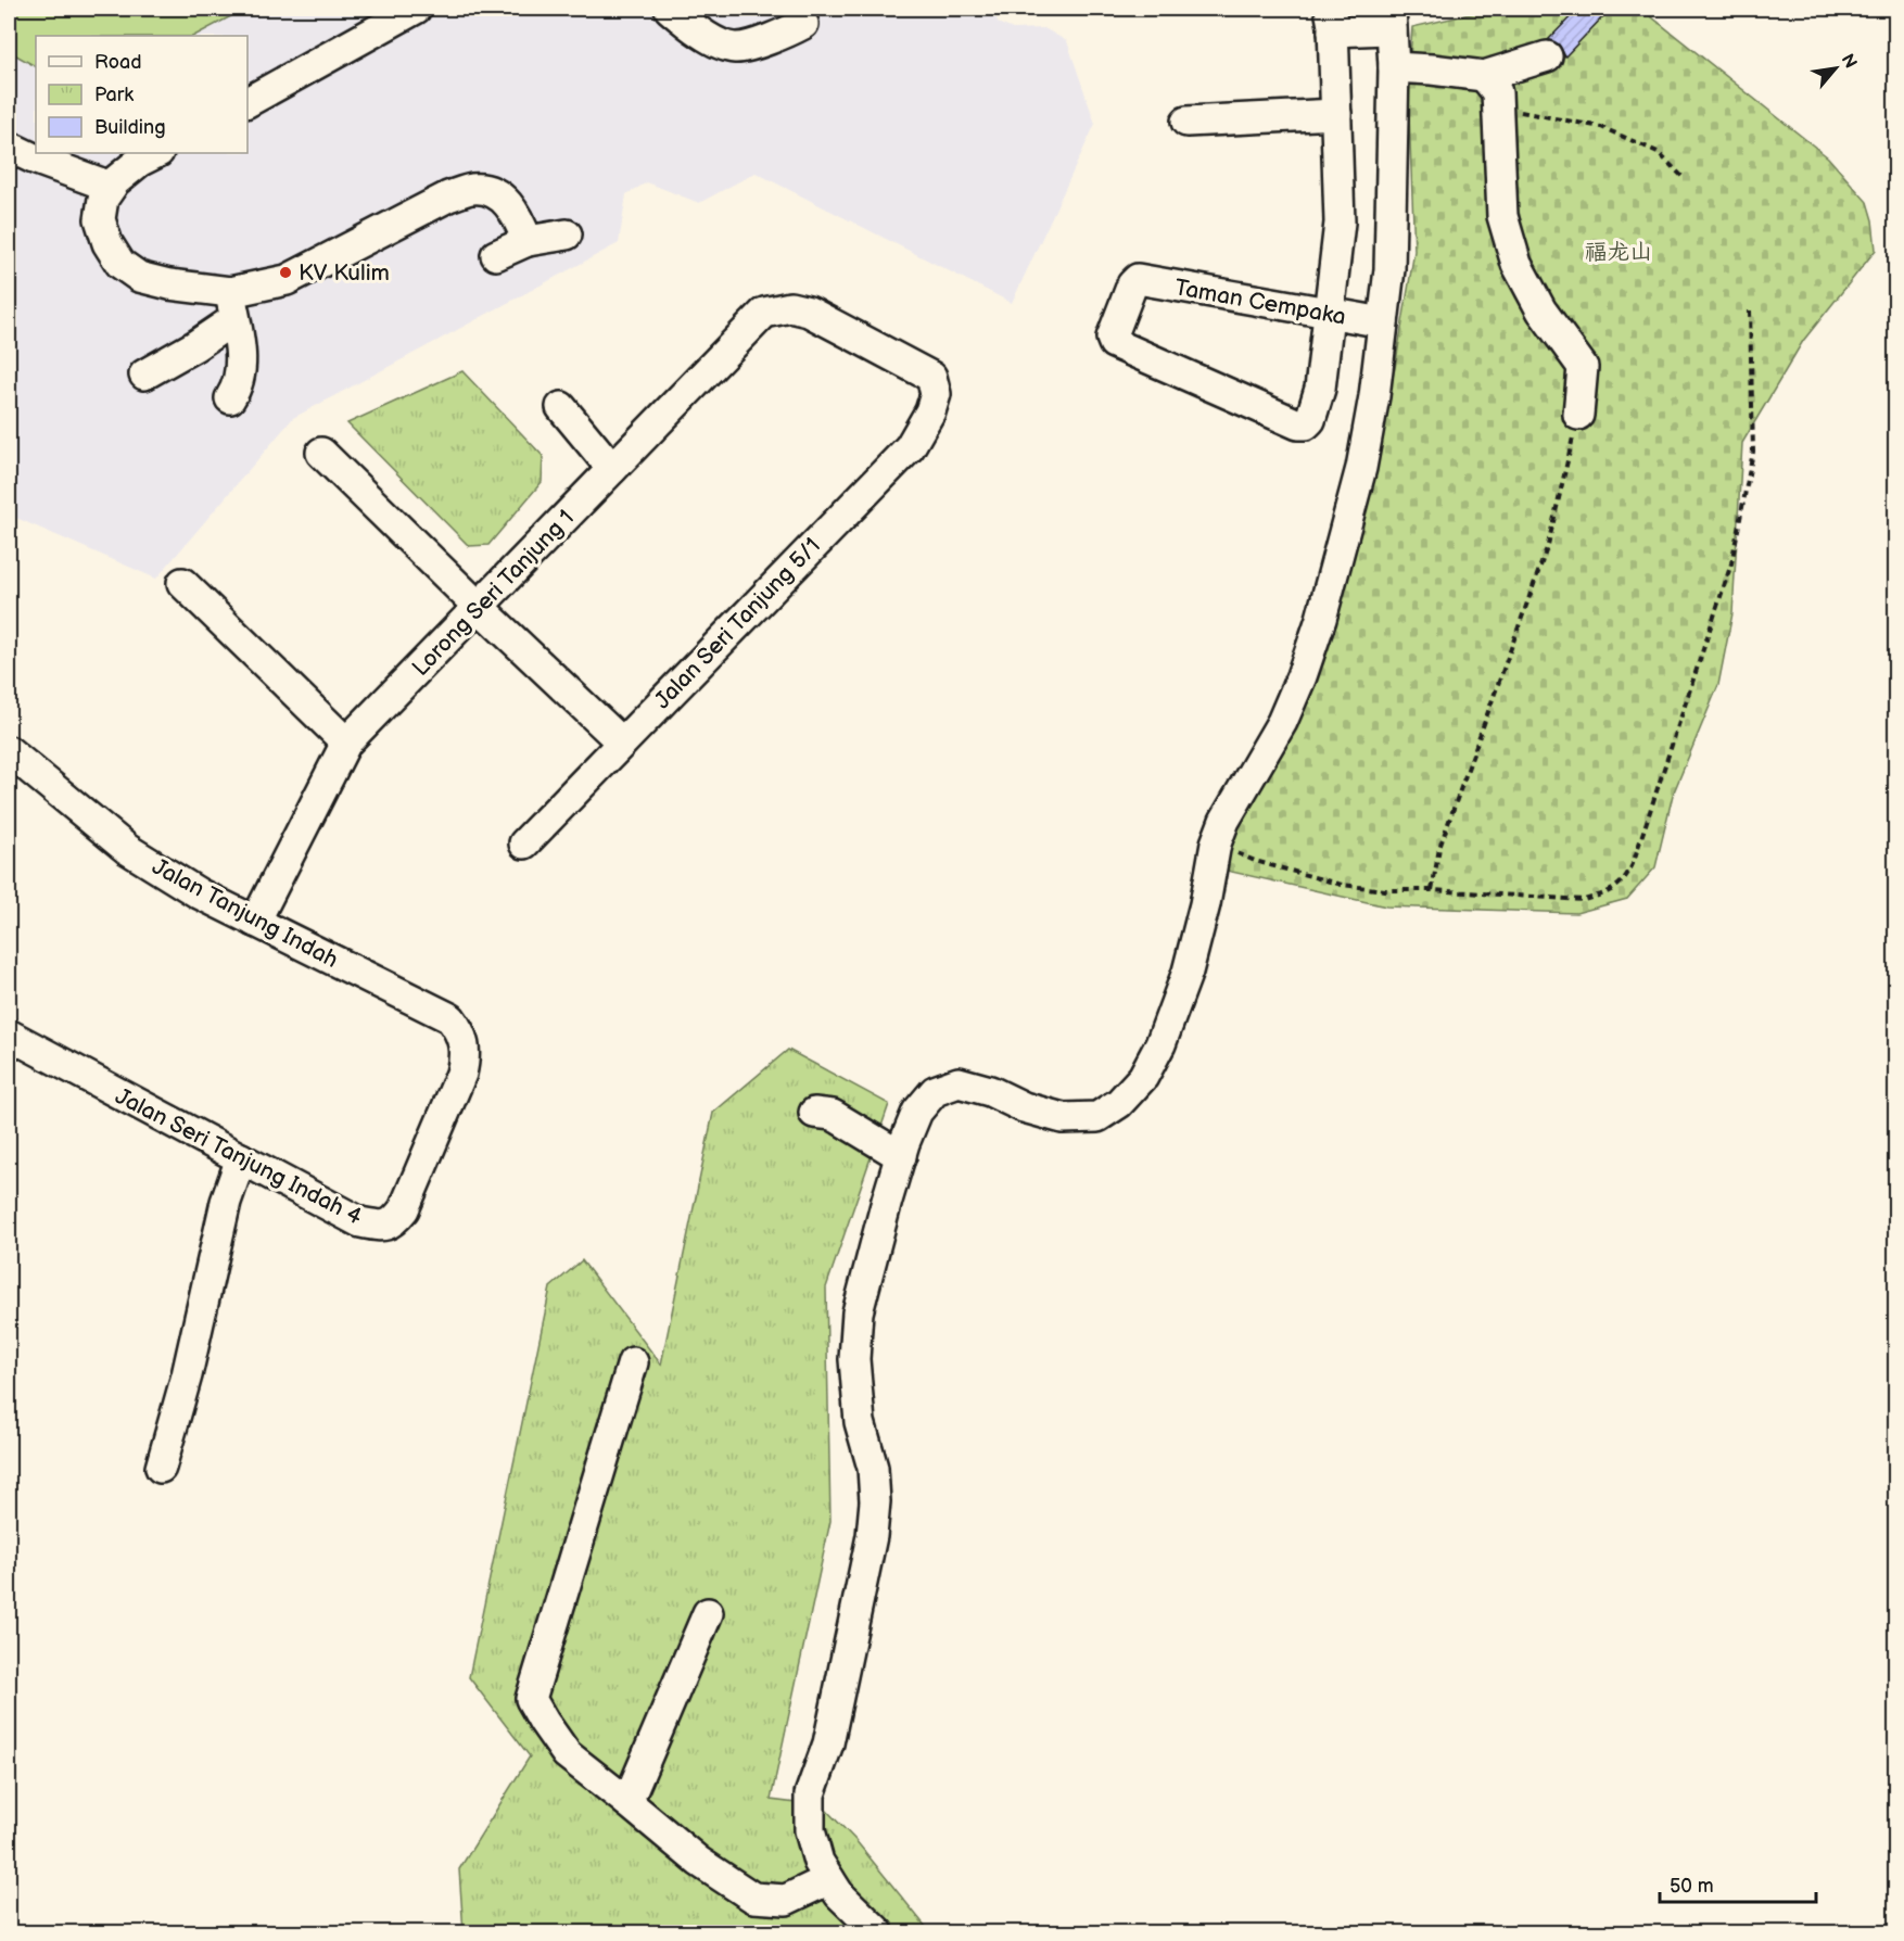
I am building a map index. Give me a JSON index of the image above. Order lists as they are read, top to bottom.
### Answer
{
  "streets": {
    "street": [
      "Taman Cempaka",
      "Lorong Seri Tanjung 1",
      "Jalan Seri Tanjung 5/1",
      "Jalan Tanjung Indah",
      "Jalan Seri Tanjung Indah 4"
    ]
  },
  "crossings": [
    ["Lorong Seri Tanjung 1", "Jalan Seri Tanjung 5/1"],
    ["Lorong Seri Tanjung 1", "Jalan Tanjung Indah"],
    ["Jalan Tanjung Indah", "Jalan Seri Tanjung Indah 4"]
  ],
  "parks": ["福龙山"],
  "places": ["KV Kulim"],
  "legend": ["Road", "Park", "Building"],
  "scale_bar": "50 m",
  "north": "top right"
}
